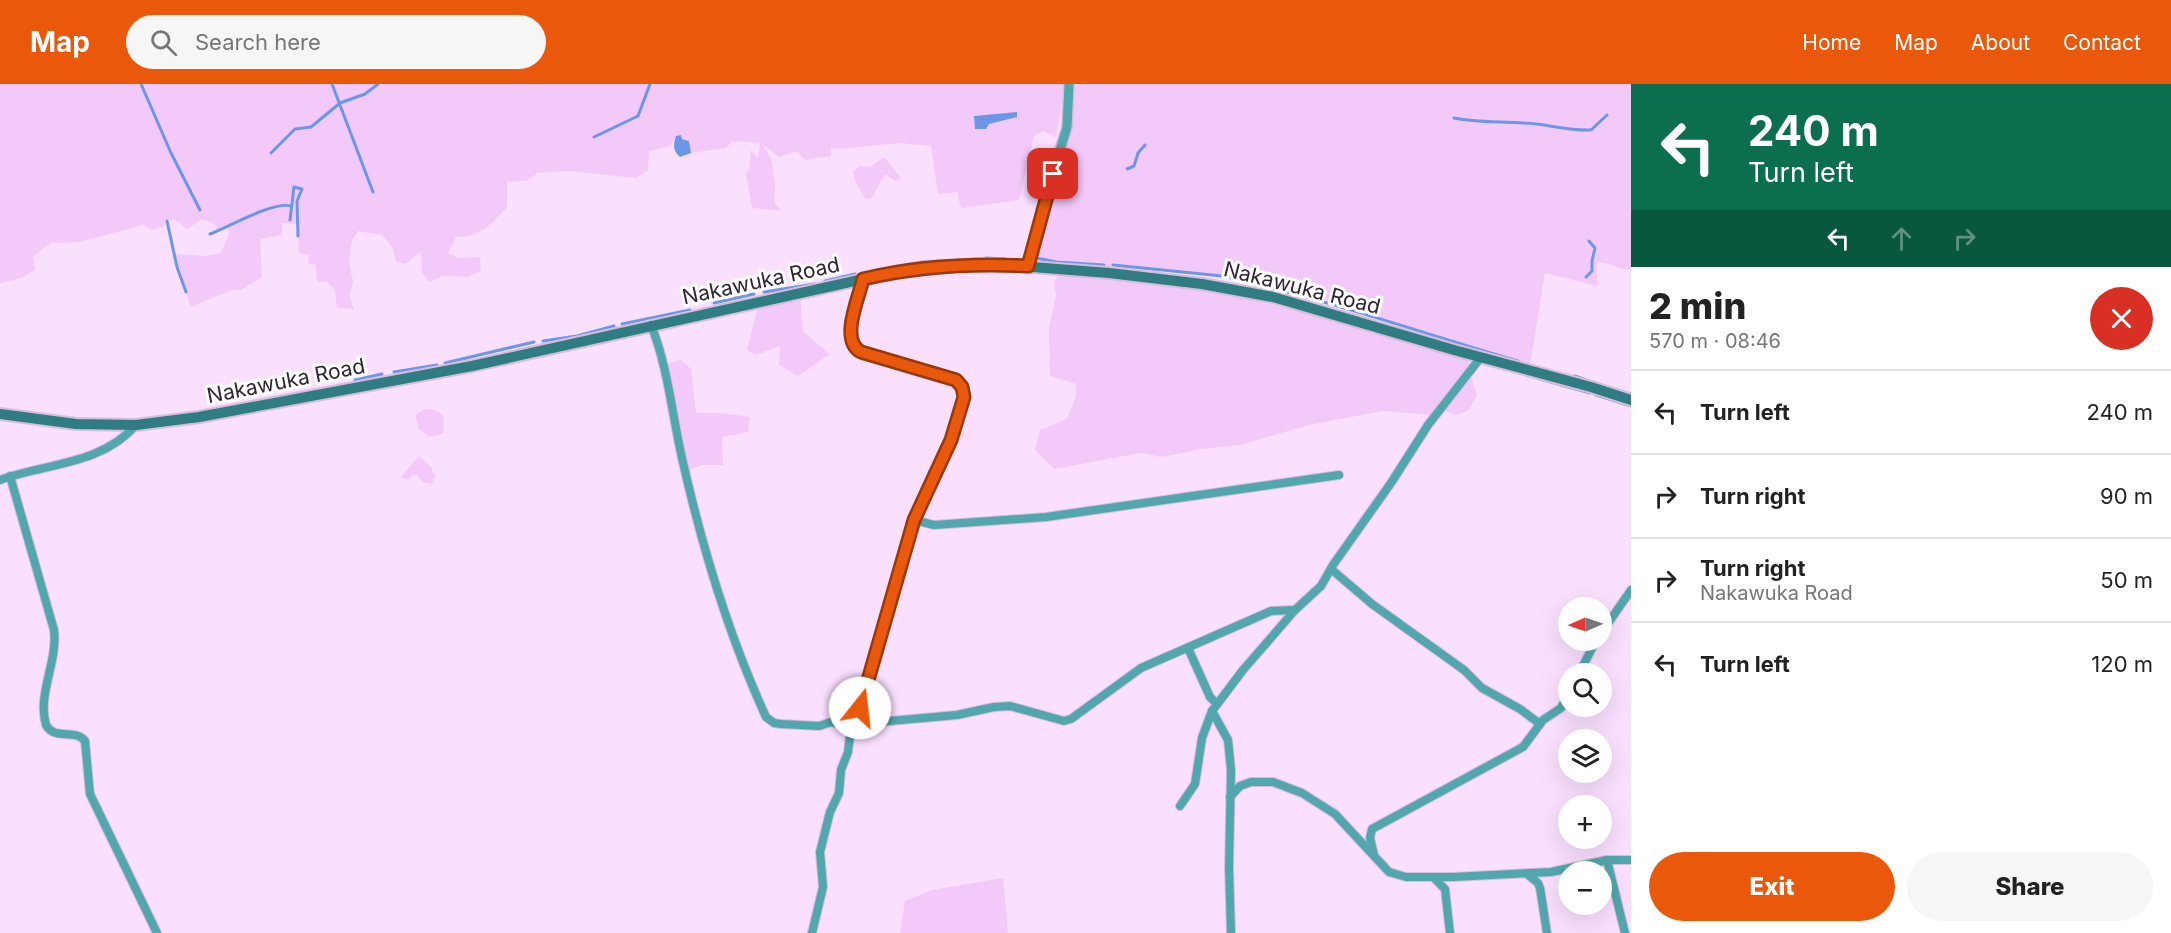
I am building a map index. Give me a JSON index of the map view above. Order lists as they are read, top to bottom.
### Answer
{
  "streets": {
    "main road": ["Nakawuka Road"]
  },
  "north": "left",
  "page": {
    "header": "Map",
    "search": "Search here",
    "nav": [
      "Home",
      "Map",
      "About",
      "Contact"
    ],
    "turn": ["240 m", "Turn left"],
    "heading": ["2 min", "570 m · 08:46"],
    "list": [
      {
        "name": "Turn left",
        "value": "240 m"
      },
      {
        "name": "Turn right",
        "value": "90 m"
      },
      {
        "name": "Turn right",
        "note": "Nakawuka Road",
        "value": "50 m"
      },
      {
        "name": "Turn left",
        "value": "120 m"
      }
    ],
    "map_buttons": ["+", "−"],
    "buttons": ["Exit", "Share"]
  }
}
